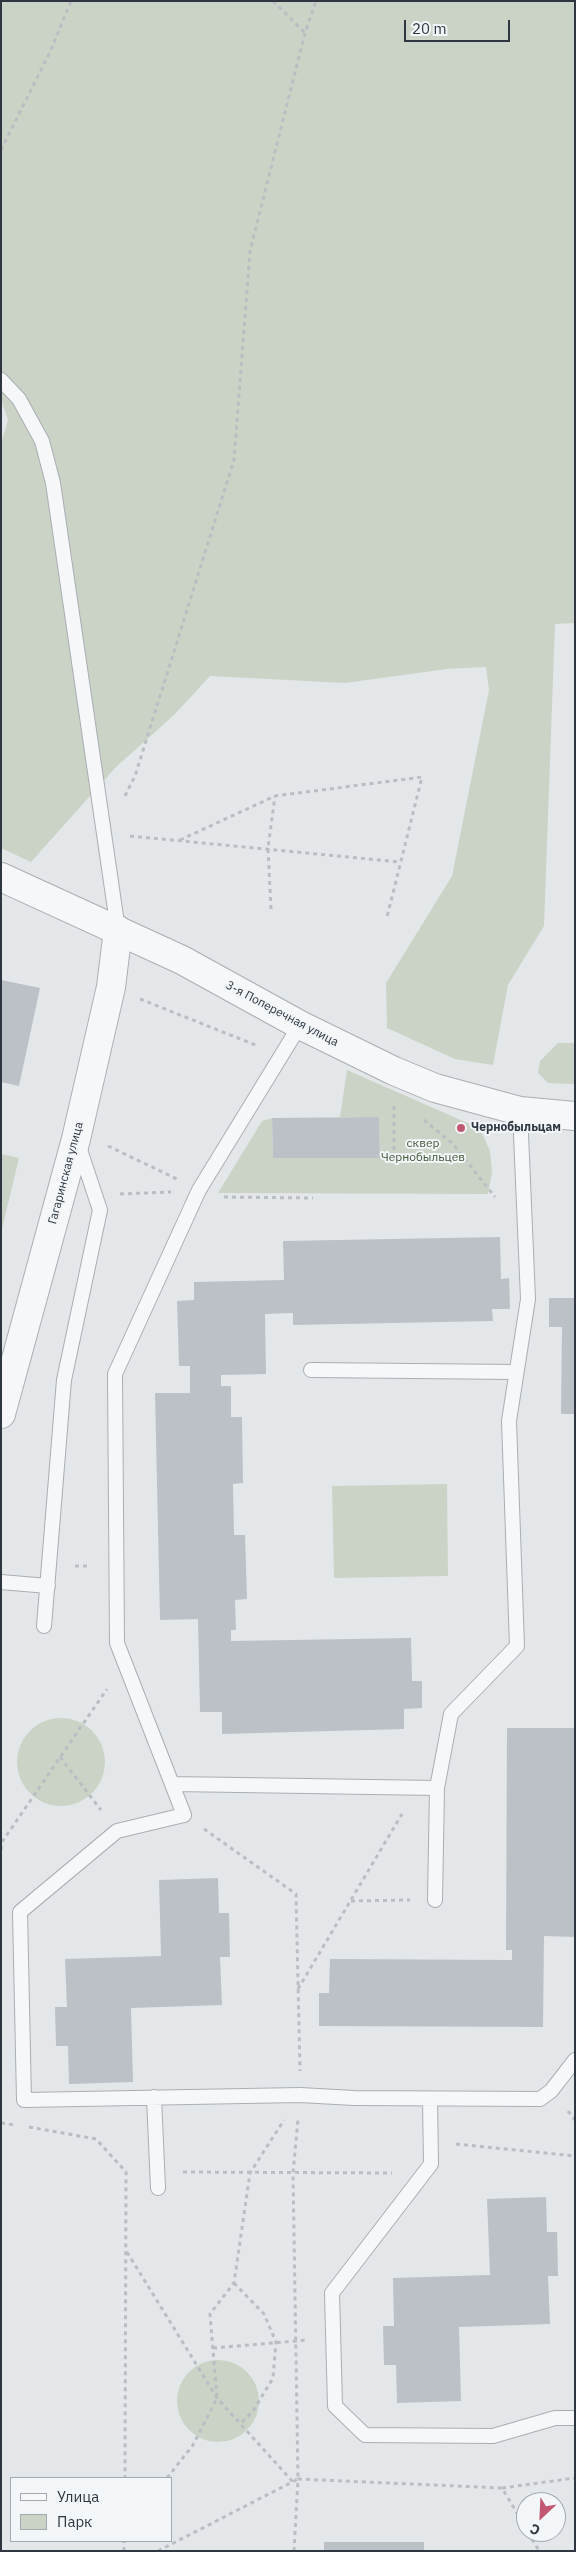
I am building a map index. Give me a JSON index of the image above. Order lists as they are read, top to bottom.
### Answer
{
  "streets": {
    "street": ["3-я Поперечная улица", "Гагаринская улица"]
  },
  "crossings": [
    ["3-я Поперечная улица", "Гагаринская улица"]
  ],
  "parks": ["сквер Чернобыльцев"],
  "places": ["Чернобыльцам"],
  "legend": ["Улица", "Парк"],
  "scale_bar": "20 m",
  "north": "bottom left"
}
